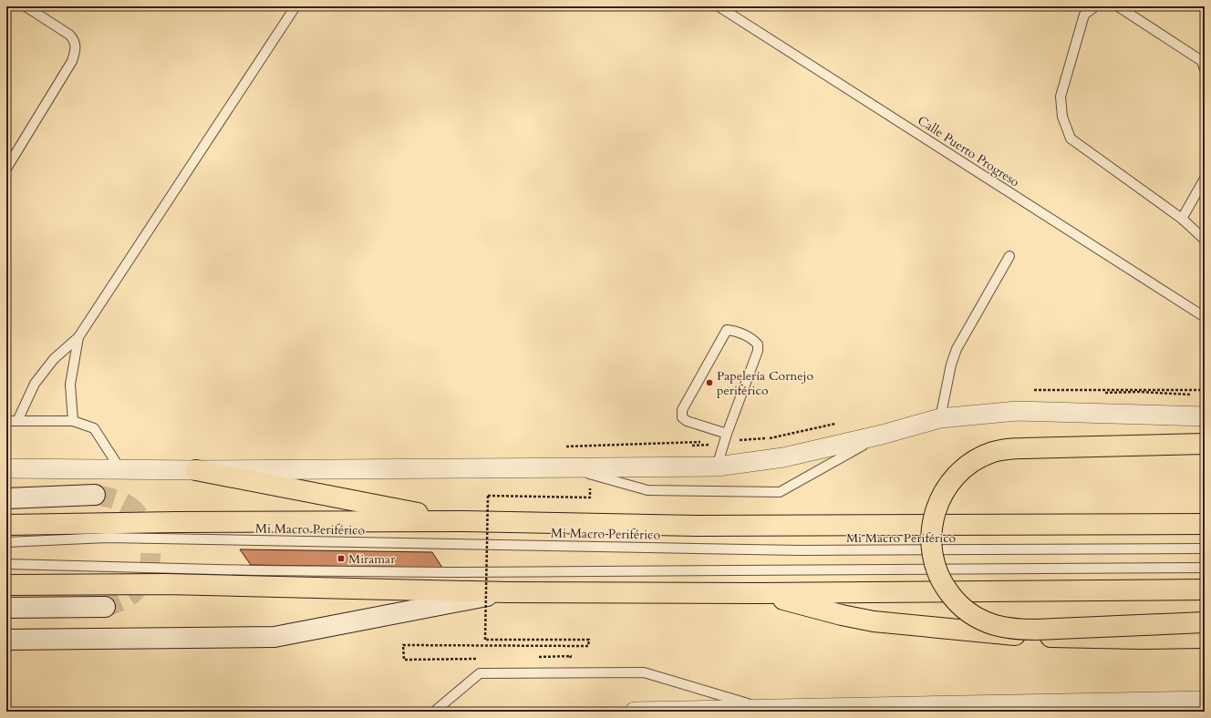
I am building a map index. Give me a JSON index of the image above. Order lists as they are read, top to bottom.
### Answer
{
  "streets": {
    "lane": ["Calle Puerto Progreso", "Mi Macro Periférico"]
  },
  "places": {
    "other": ["Papelería Cornejo periférico"],
    "transit": ["Miramar"]
  }
}
